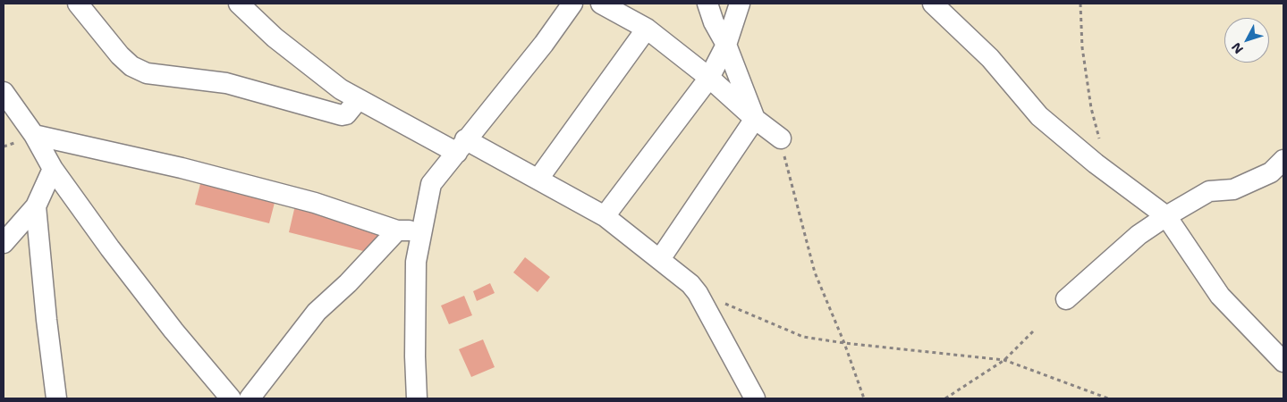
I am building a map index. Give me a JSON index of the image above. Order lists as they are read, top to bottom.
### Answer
{
  "north": "bottom left"
}
